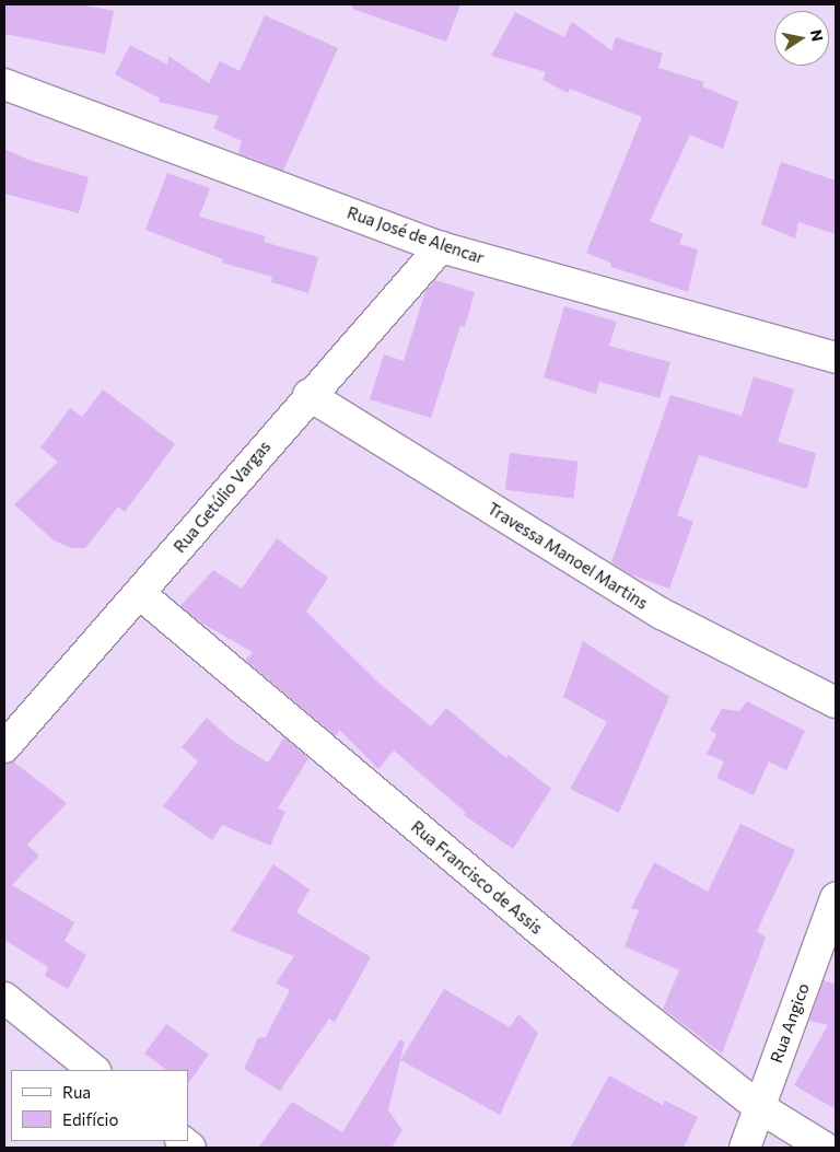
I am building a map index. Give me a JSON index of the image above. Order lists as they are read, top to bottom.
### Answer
{
  "streets": {
    "street": [
      "Rua José de Alencar",
      "Rua Getúlio Vargas",
      "Travessa Manoel Martins",
      "Rua Francisco de Assis",
      "Rua Angico"
    ]
  },
  "crossings": [
    ["Rua José de Alencar", "Rua Getúlio Vargas"],
    ["Rua Getúlio Vargas", "Travessa Manoel Martins"],
    ["Rua Getúlio Vargas", "Rua Francisco de Assis"],
    ["Rua Francisco de Assis", "Rua Angico"]
  ],
  "legend": ["Rua", "Edifício"],
  "north": "right"
}
